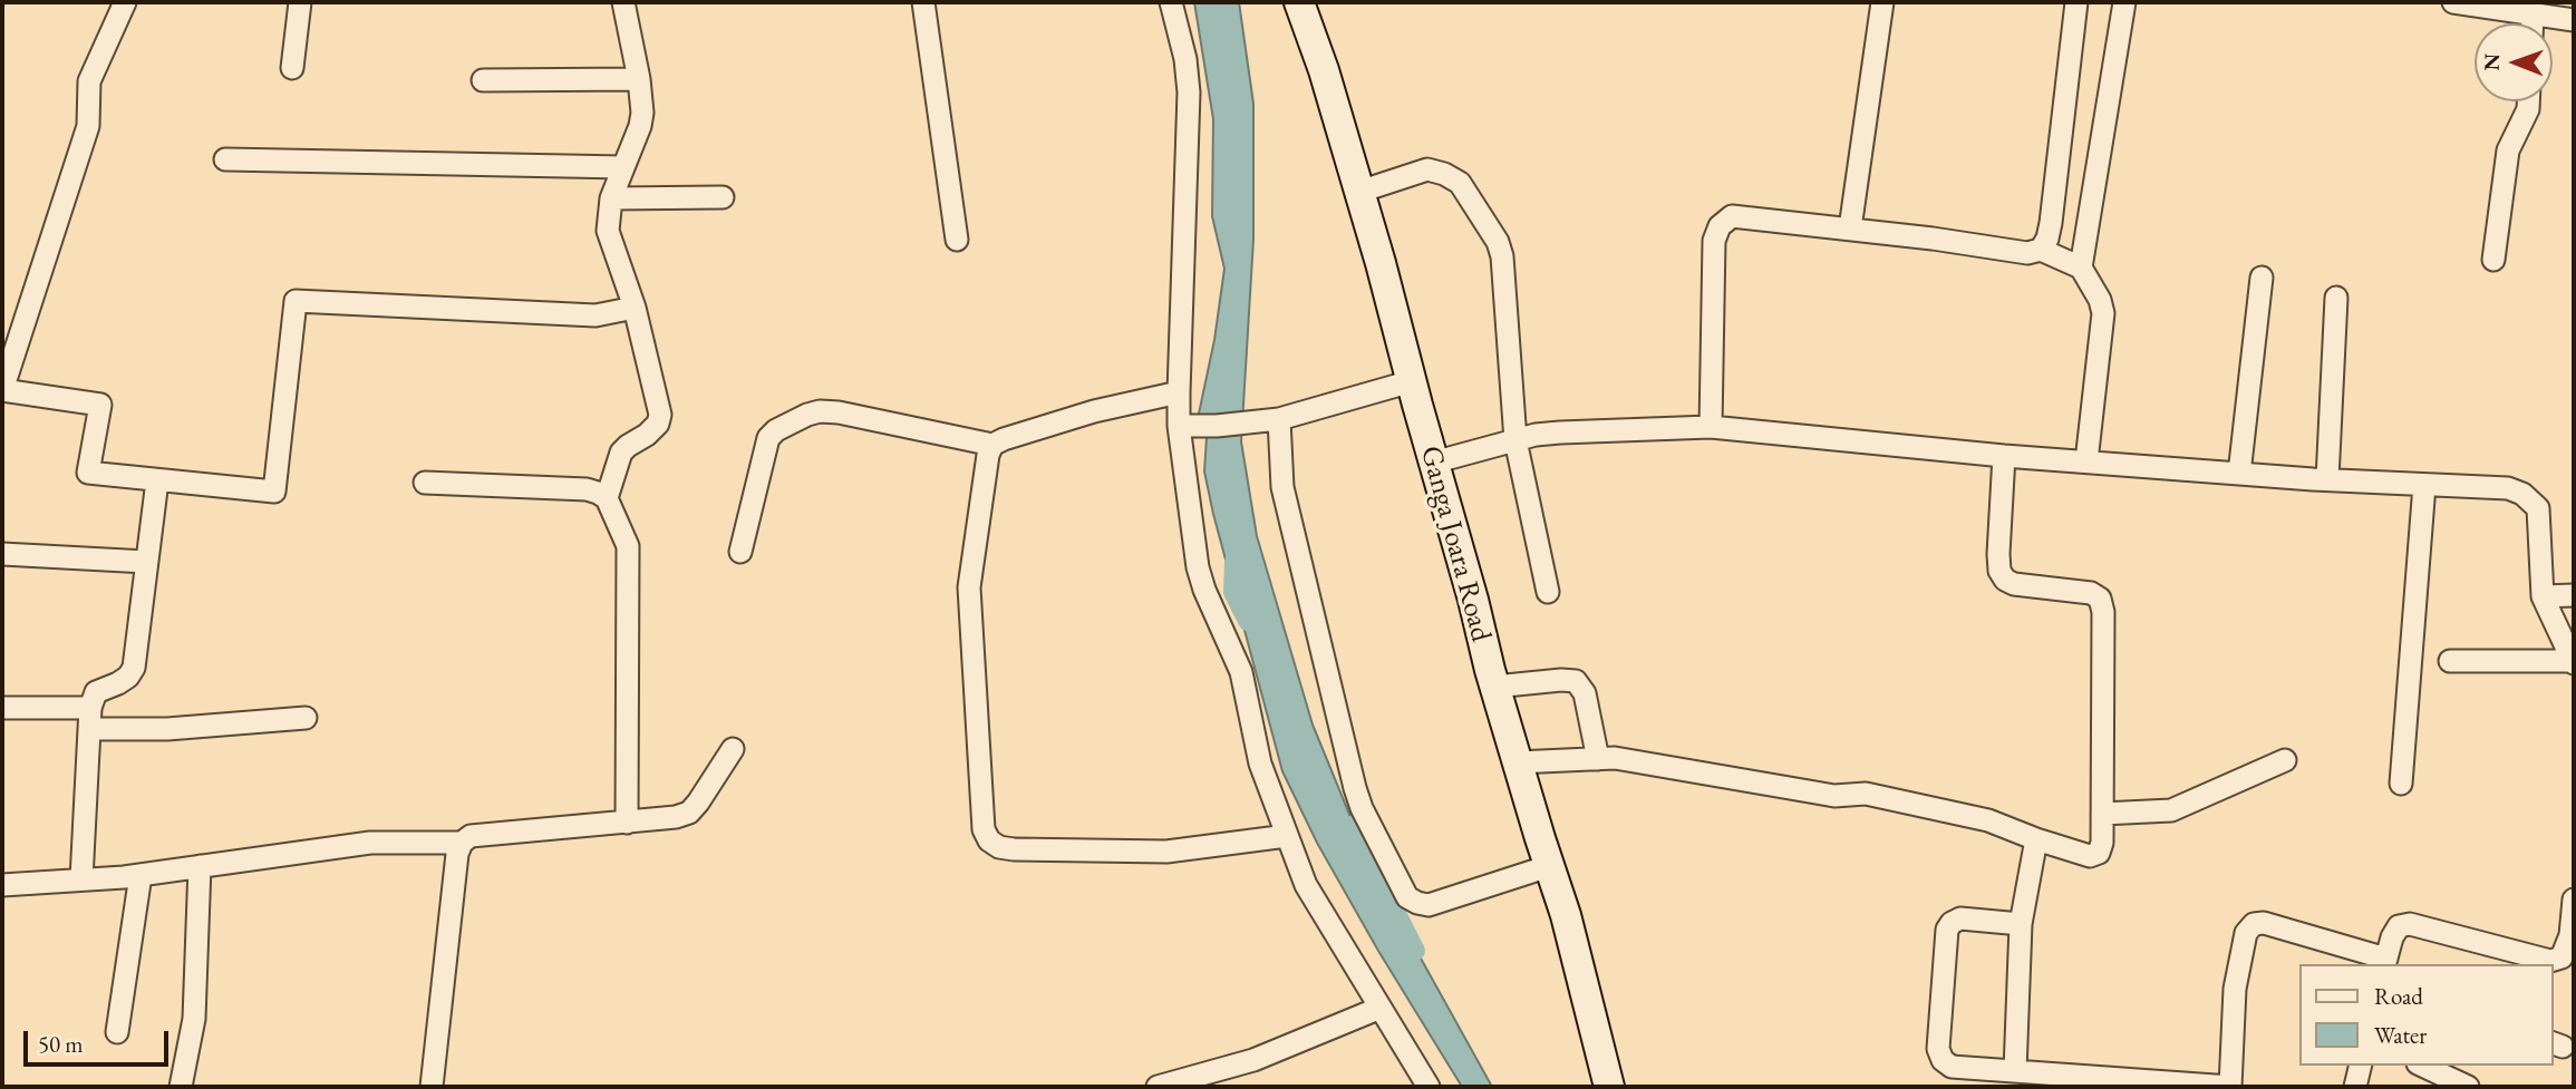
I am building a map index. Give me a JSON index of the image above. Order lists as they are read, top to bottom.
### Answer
{
  "streets": {
    "main road": ["Ganga Joara Road"]
  },
  "legend": ["Road", "Water"],
  "scale_bar": "50 m",
  "north": "left"
}
